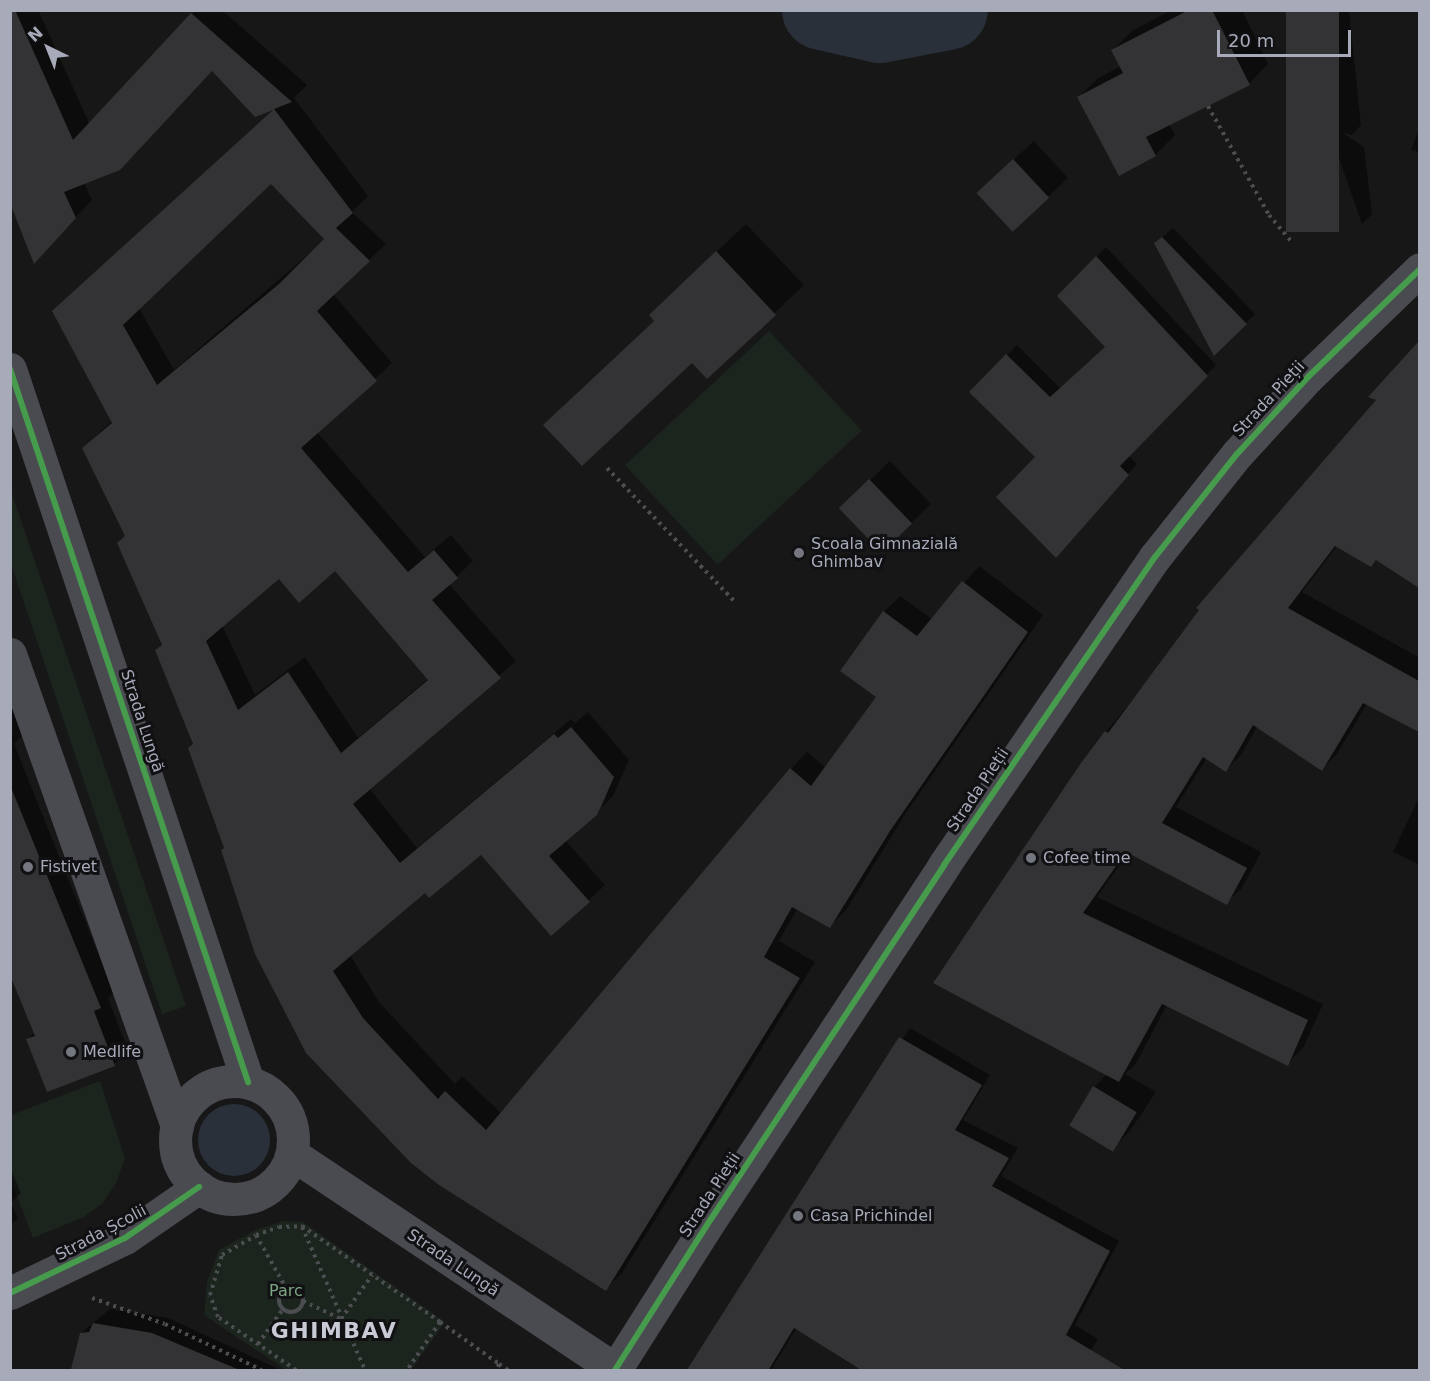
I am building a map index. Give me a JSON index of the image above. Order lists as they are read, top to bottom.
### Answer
{
  "streets": {
    "street": ["Strada Pieții", "Strada Lungă", "Strada Școlii"]
  },
  "crossings": [
    ["Strada Pieții", "Strada Lungă"],
    ["Strada Lungă", "Strada Școlii"]
  ],
  "districts": ["GHIMBAV"],
  "parks": ["Parc"],
  "places": [
    "Scoala Gimnazială Ghimbav",
    "Cofee time",
    "Fistivet",
    "Medlife",
    "Casa Prichindel"
  ],
  "scale_bar": "20 m",
  "north": "top left"
}
